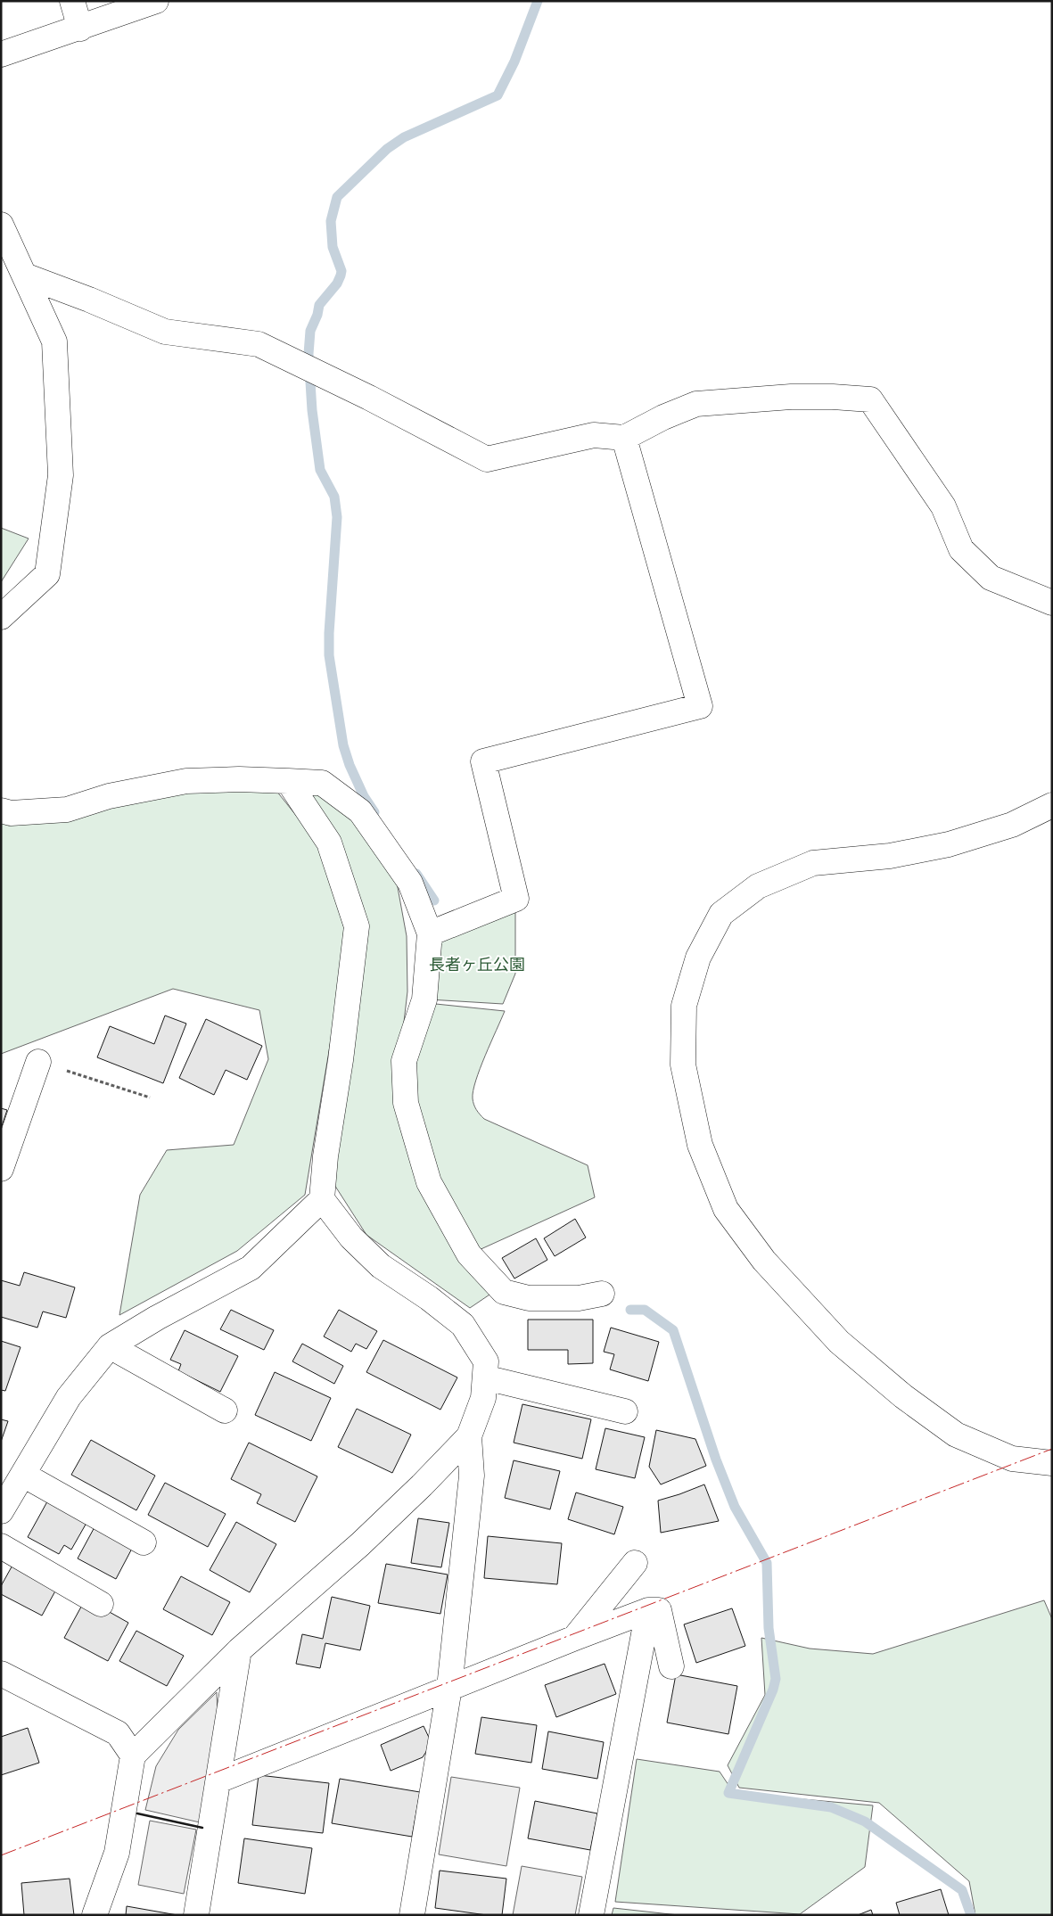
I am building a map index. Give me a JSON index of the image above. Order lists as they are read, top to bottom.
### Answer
{
  "parks": ["長者ヶ丘公園"]
}
